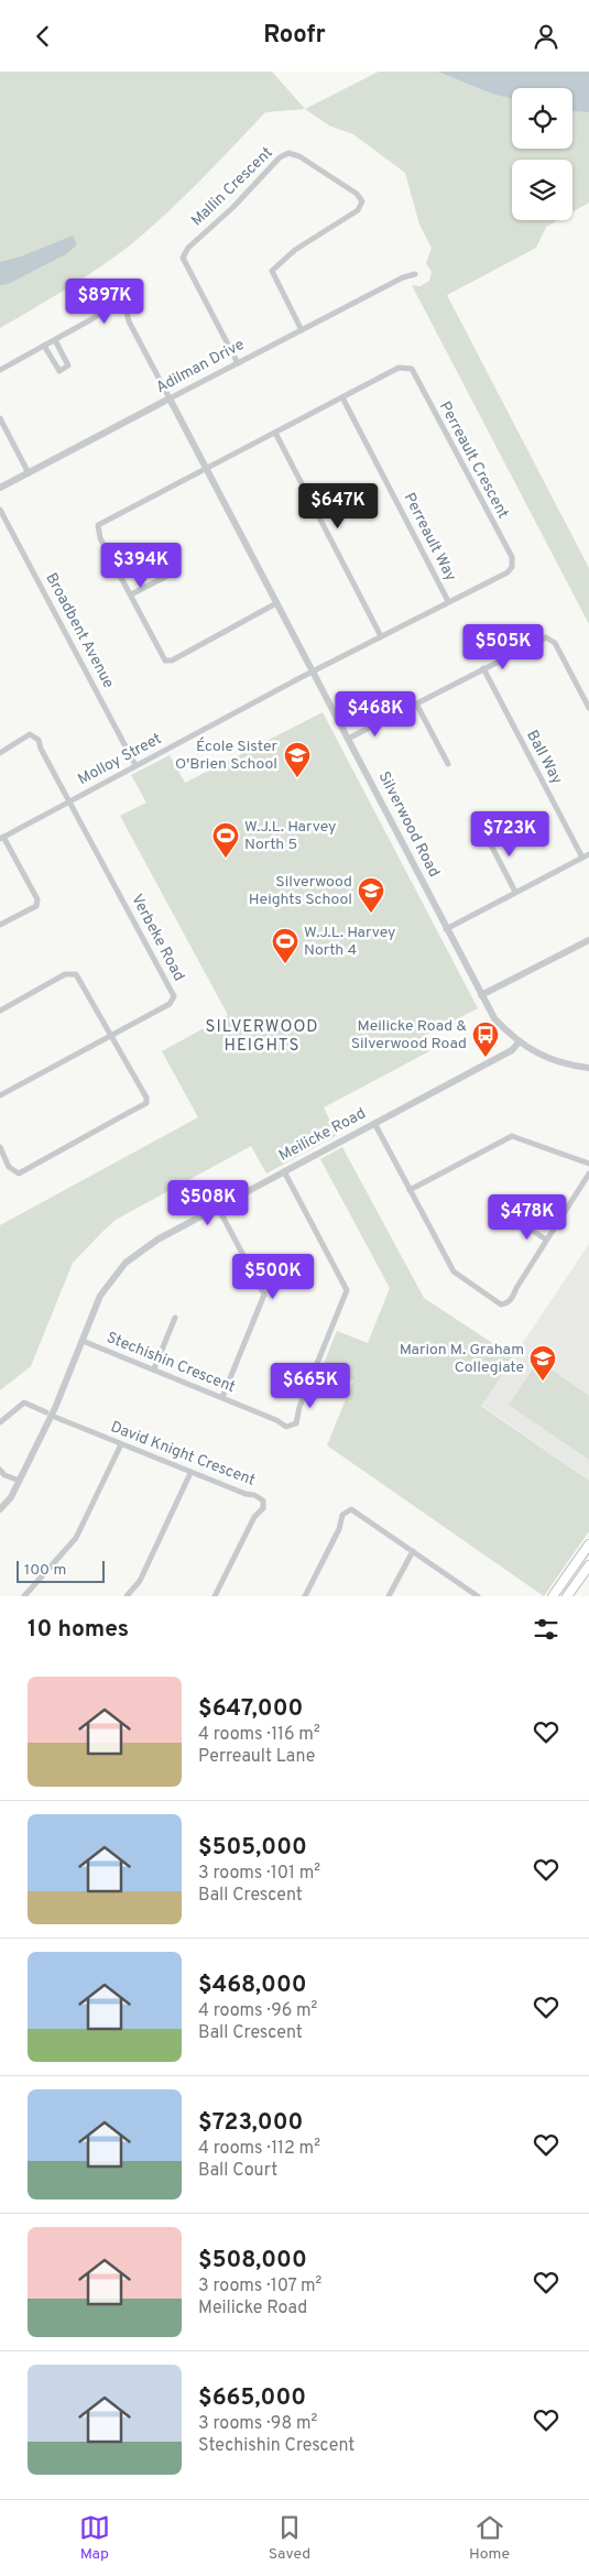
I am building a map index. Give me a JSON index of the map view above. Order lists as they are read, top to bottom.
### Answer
{
  "streets": {
    "street": [
      "Mallin Crescent",
      "Adilman Drive",
      "Perreault Crescent",
      "Perreault Way",
      "Broadbent Avenue",
      "Ball Way",
      "Molloy Street",
      "Silverwood Road",
      "Verbeke Road",
      "Meilicke Road",
      "Stechishin Crescent",
      "David Knight Crescent"
    ]
  },
  "crossings": [
    ["Mallin Crescent", "Adilman Drive"],
    ["Adilman Drive", "Silverwood Road"],
    ["Perreault Crescent", "Perreault Way"],
    ["Perreault Crescent", "Molloy Street"],
    ["Perreault Crescent", "Silverwood Road"],
    ["Broadbent Avenue", "Molloy Street"],
    ["Molloy Street", "Silverwood Road"],
    ["Molloy Street", "Verbeke Road"],
    ["Silverwood Road", "Meilicke Road"],
    ["Meilicke Road", "Stechishin Crescent"],
    ["Meilicke Road", "David Knight Crescent"]
  ],
  "districts": ["SILVERWOOD HEIGHTS"],
  "places": {
    "school or university": ["École Sister O'Brien School", "Silverwood Heights School", "Marion M. Graham Collegiate"],
    "sports": ["W.J.L. Harvey North 5", "W.J.L. Harvey North 4"],
    "bus stop": ["Meilicke Road & Silverwood Road"]
  },
  "scale_bar": "100 m",
  "page": {
    "header": "Roofr",
    "price": [
      "$897K",
      "$647K",
      "$394K",
      "$505K",
      "$468K",
      "$723K",
      "$508K",
      "$478K",
      "$500K",
      "$665K"
    ],
    "scale": "100 m",
    "heading": "10 homes",
    "list": [
      {
        "name": "$647,000",
        "note": "4 rooms · 116 m² · Perreault Lane"
      },
      {
        "name": "$505,000",
        "note": "3 rooms · 101 m² · Ball Crescent"
      },
      {
        "name": "$468,000",
        "note": "4 rooms · 96 m² · Ball Crescent"
      },
      {
        "name": "$723,000",
        "note": "4 rooms · 112 m² · Ball Court"
      },
      {
        "name": "$508,000",
        "note": "3 rooms · 107 m² · Meilicke Road"
      },
      {
        "name": "$665,000",
        "note": "3 rooms · 98 m² · Stechishin Crescent"
      }
    ],
    "tabs": ["Map", "Saved", "Home"]
  }
}
